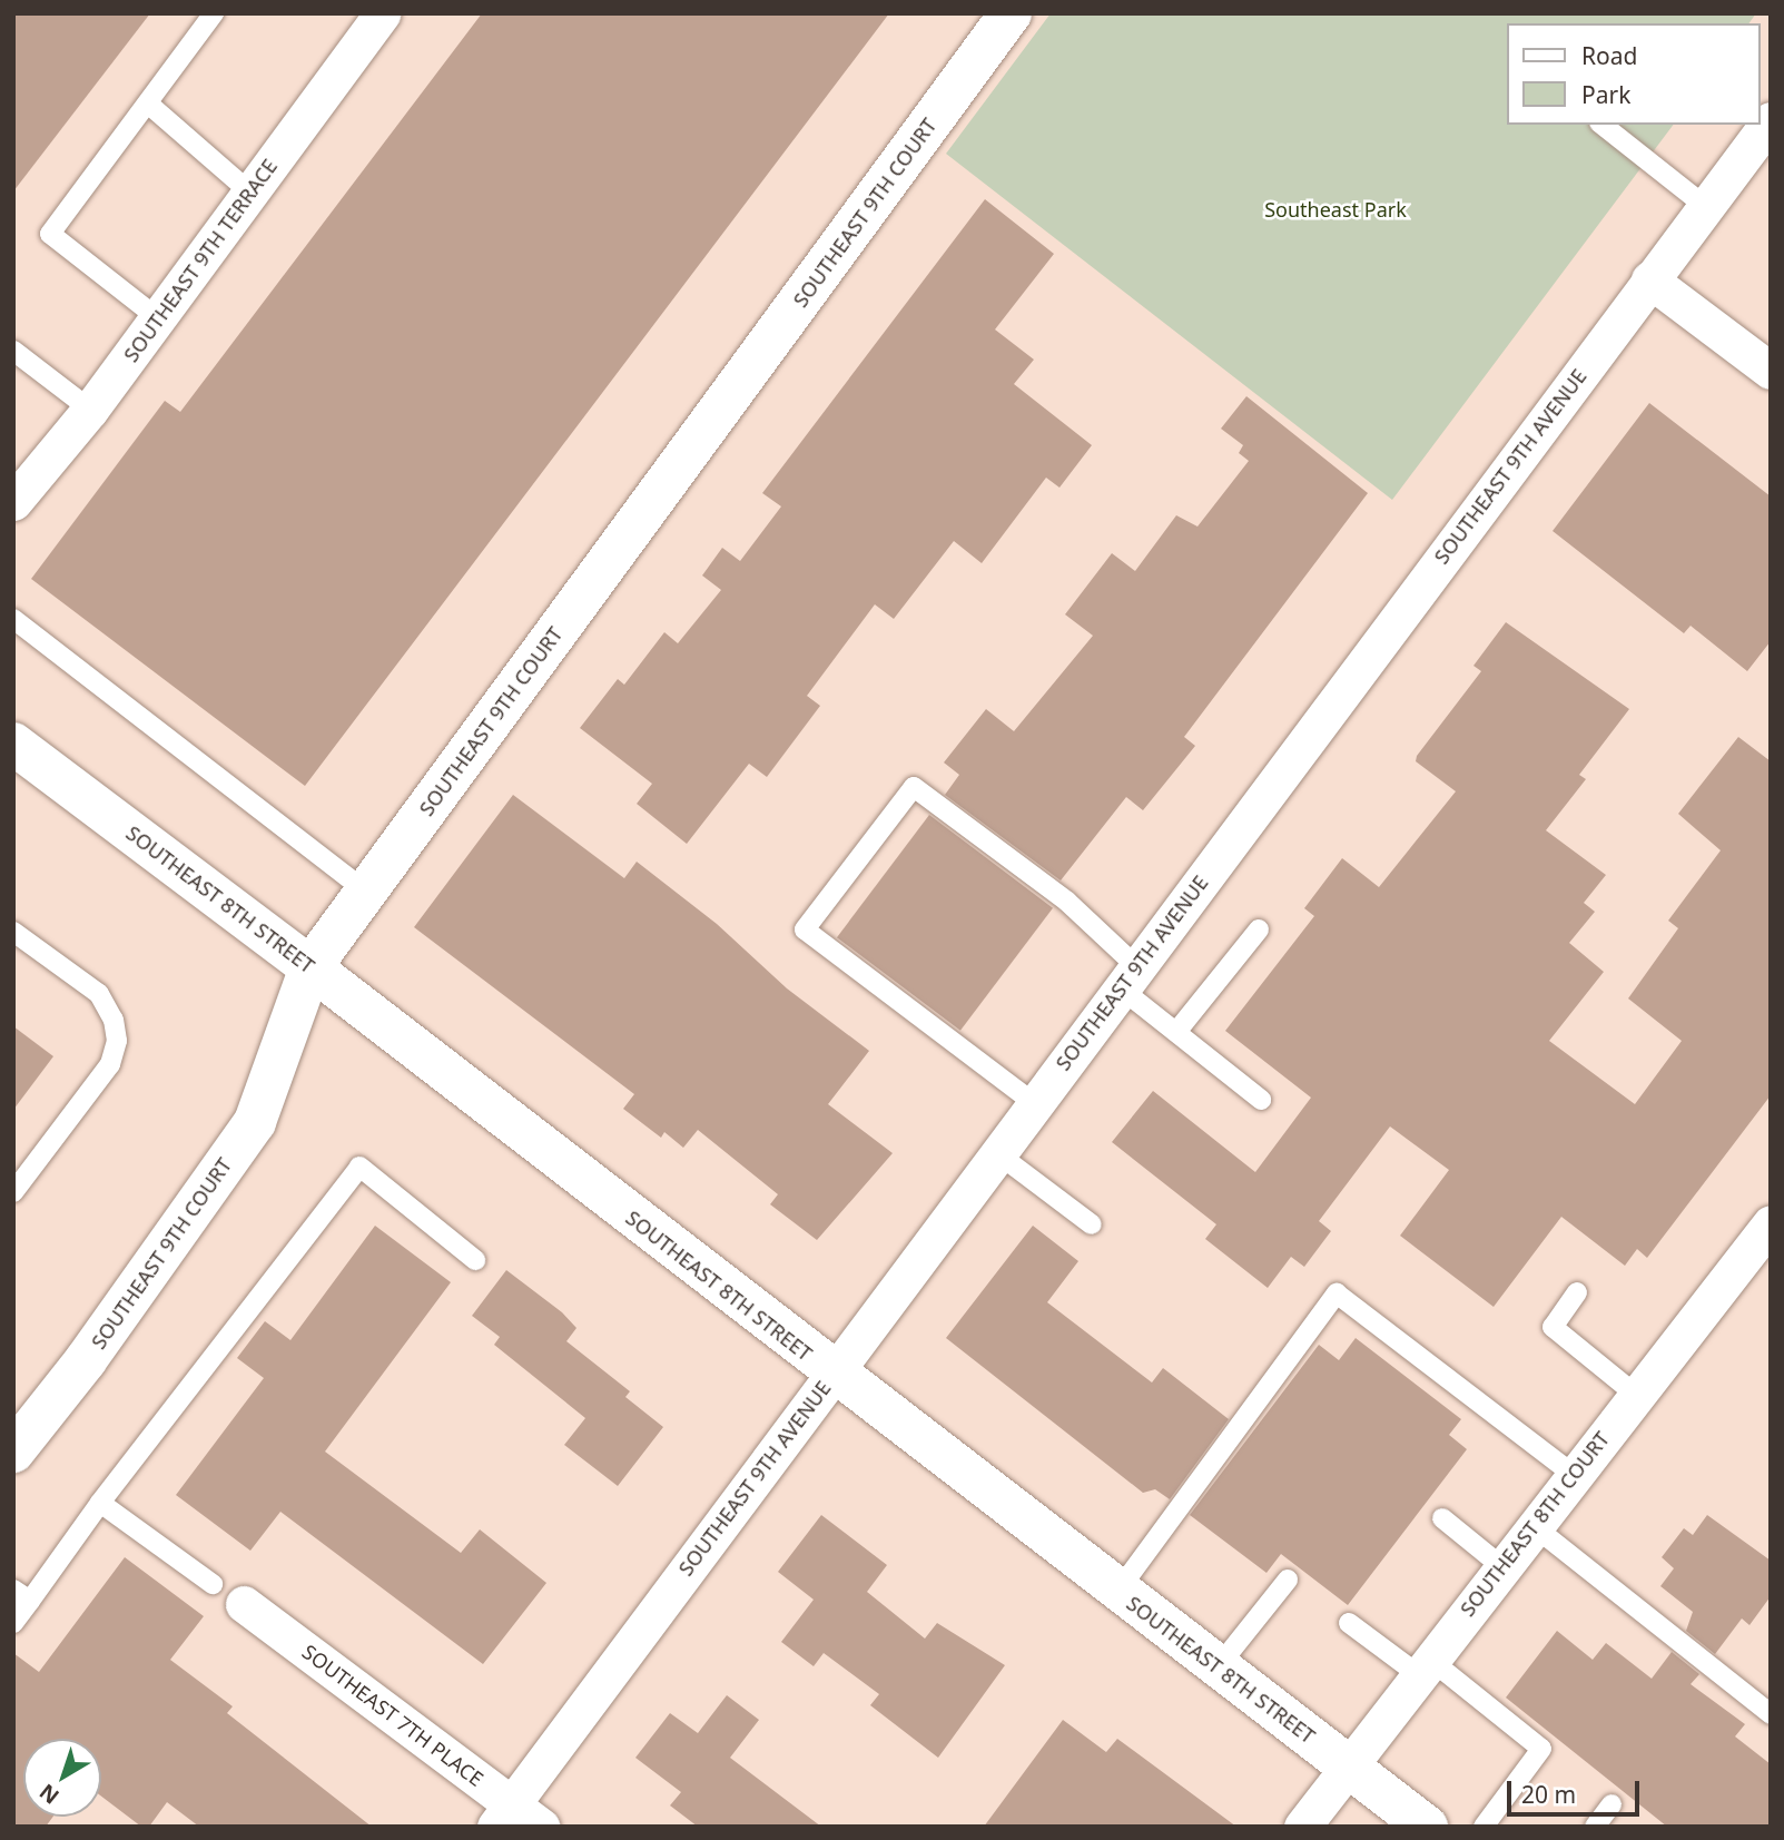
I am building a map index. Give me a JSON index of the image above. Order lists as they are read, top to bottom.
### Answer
{
  "streets": {
    "main road": ["SOUTHEAST 9TH COURT", "SOUTHEAST 8TH STREET"],
    "street": [
      "SOUTHEAST 9TH TERRACE",
      "SOUTHEAST 9TH AVENUE",
      "SOUTHEAST 8TH COURT",
      "SOUTHEAST 7TH PLACE"
    ]
  },
  "crossings": [
    ["SOUTHEAST 9TH COURT", "SOUTHEAST 8TH STREET"],
    ["SOUTHEAST 9TH AVENUE", "SOUTHEAST 8TH STREET"],
    ["SOUTHEAST 9TH AVENUE", "SOUTHEAST 7TH PLACE"],
    ["SOUTHEAST 8TH STREET", "SOUTHEAST 8TH COURT"]
  ],
  "parks": ["Southeast Park"],
  "legend": ["Road", "Park"],
  "scale_bar": "20 m",
  "north": "bottom left"
}
